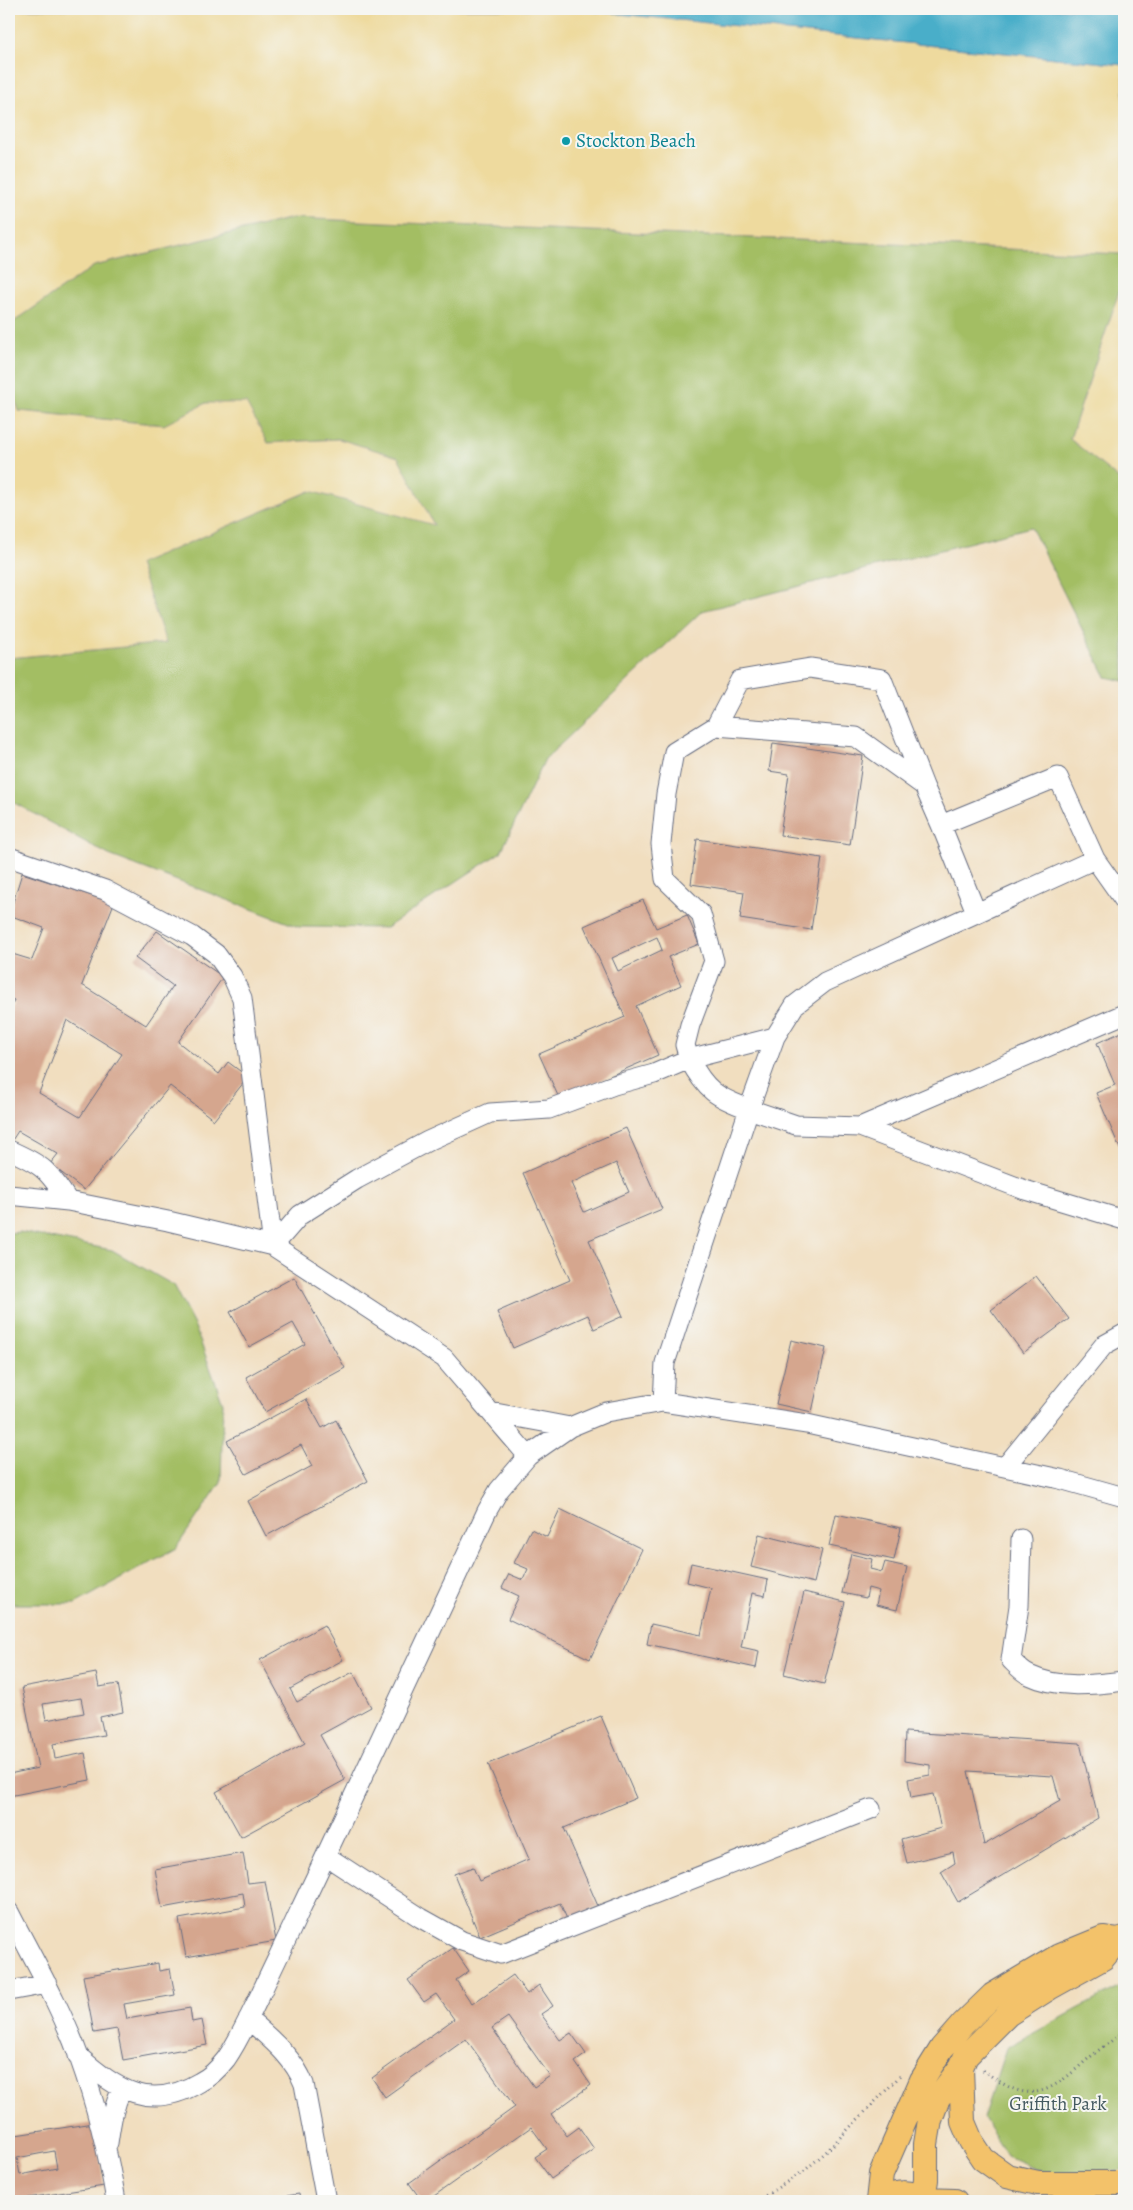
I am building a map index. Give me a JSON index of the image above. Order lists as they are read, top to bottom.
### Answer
{
  "parks": ["Griffith Park"],
  "places": ["Stockton Beach"]
}
